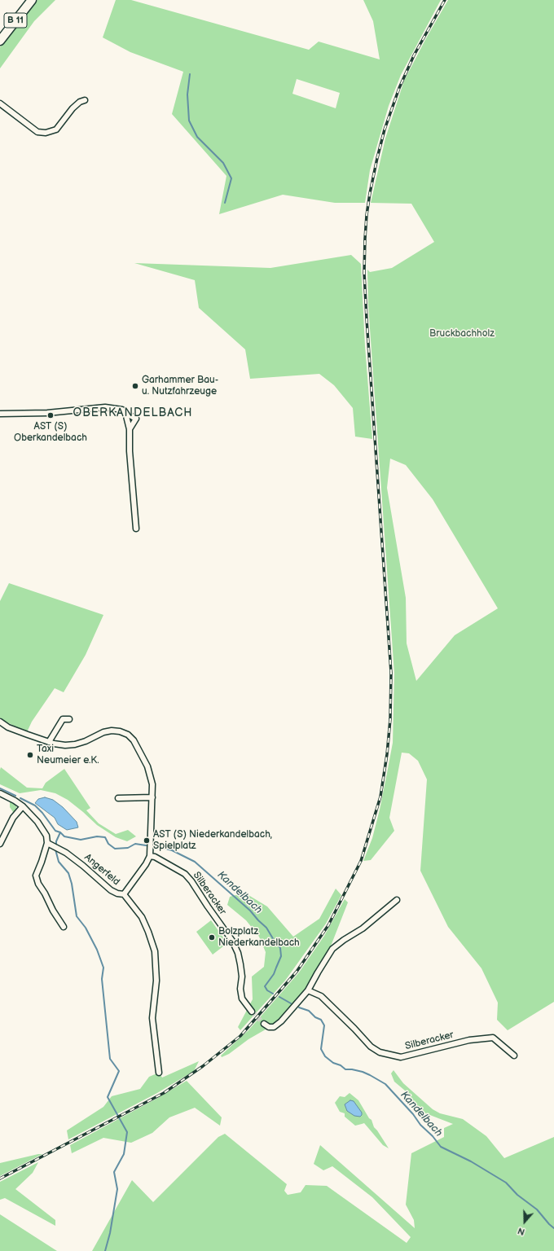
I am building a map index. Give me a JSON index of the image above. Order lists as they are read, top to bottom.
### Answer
{
  "streets": {
    "main road": ["B 11"],
    "street": ["Angerfeld", "Silberacker"]
  },
  "districts": ["OBERKANDELBACH"],
  "water": ["Kandelbach"],
  "parks": ["Bruckbachholz"],
  "places": [
    "Garhammer Bau- u. Nutzfahrzeuge",
    "AST (S) Oberkandelbach",
    "Taxi Neumeier e.K.",
    "AST (S) Niederkandelbach, Spielplatz",
    "Bolzplatz Niederkandelbach"
  ],
  "north": "bottom"
}
